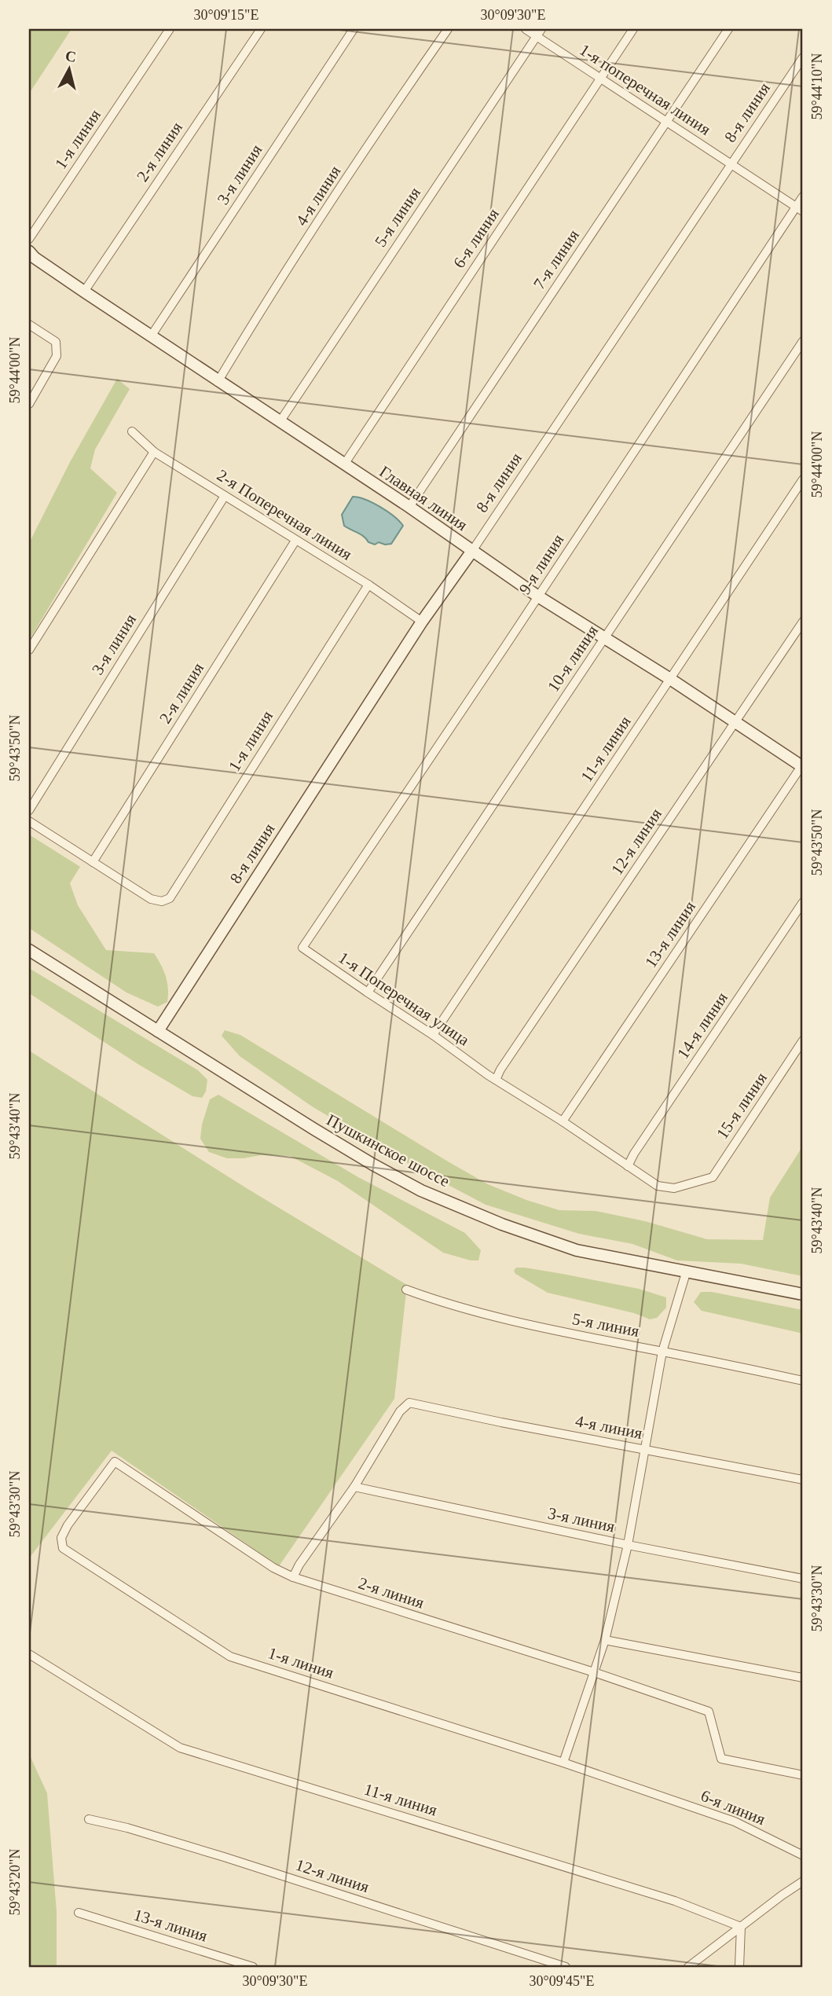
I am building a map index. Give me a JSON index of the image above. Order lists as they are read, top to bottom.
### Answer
{
  "streets": {
    "street": [
      "1-я поперечная линия",
      "8-я линия",
      "1-я линия",
      "2-я линия",
      "3-я линия",
      "4-я линия",
      "5-я линия",
      "6-я линия",
      "7-я линия",
      "Главная линия",
      "2-я Поперечная линия",
      "9-я линия",
      "10-я линия",
      "11-я линия",
      "12-я линия",
      "13-я линия",
      "1-я Поперечная улица",
      "14-я линия",
      "15-я линия",
      "Пушкинское шоссе"
    ]
  },
  "crossings": [
    ["1-я поперечная линия", "8-я линия"],
    ["1-я поперечная линия", "5-я линия"],
    ["1-я поперечная линия", "6-я линия"],
    ["1-я поперечная линия", "7-я линия"],
    ["1-я поперечная линия", "9-я линия"],
    ["8-я линия", "Главная линия"],
    ["8-я линия", "2-я Поперечная линия"],
    ["8-я линия", "Пушкинское шоссе"],
    ["1-я линия", "2-я линия"],
    ["1-я линия", "6-я линия"],
    ["1-я линия", "2-я Поперечная линия"],
    ["2-я линия", "Главная линия"],
    ["2-я линия", "2-я Поперечная линия"],
    ["3-я линия", "4-я линия"],
    ["3-я линия", "Главная линия"],
    ["3-я линия", "2-я Поперечная линия"],
    ["4-я линия", "Главная линия"],
    ["5-я линия", "Главная линия"],
    ["6-я линия", "Главная линия"],
    ["7-я линия", "Главная линия"],
    ["Главная линия", "9-я линия"],
    ["Главная линия", "10-я линия"],
    ["Главная линия", "11-я линия"],
    ["Главная линия", "12-я линия"],
    ["Главная линия", "13-я линия"],
    ["9-я линия", "1-я Поперечная улица"],
    ["10-я линия", "1-я Поперечная улица"],
    ["11-я линия", "1-я Поперечная улица"],
    ["12-я линия", "1-я Поперечная улица"],
    ["13-я линия", "1-я Поперечная улица"],
    ["1-я Поперечная улица", "14-я линия"],
    ["1-я Поперечная улица", "15-я линия"]
  ],
  "north": "top",
  "coordinates": [
    "30°09'15\"E",
    "30°09'30\"E",
    "59°44'10\"N",
    "59°44'00\"N",
    "59°43'50\"N",
    "59°43'40\"N",
    "59°43'30\"N",
    "59°43'20\"N",
    "30°09'45\"E"
  ]
}
